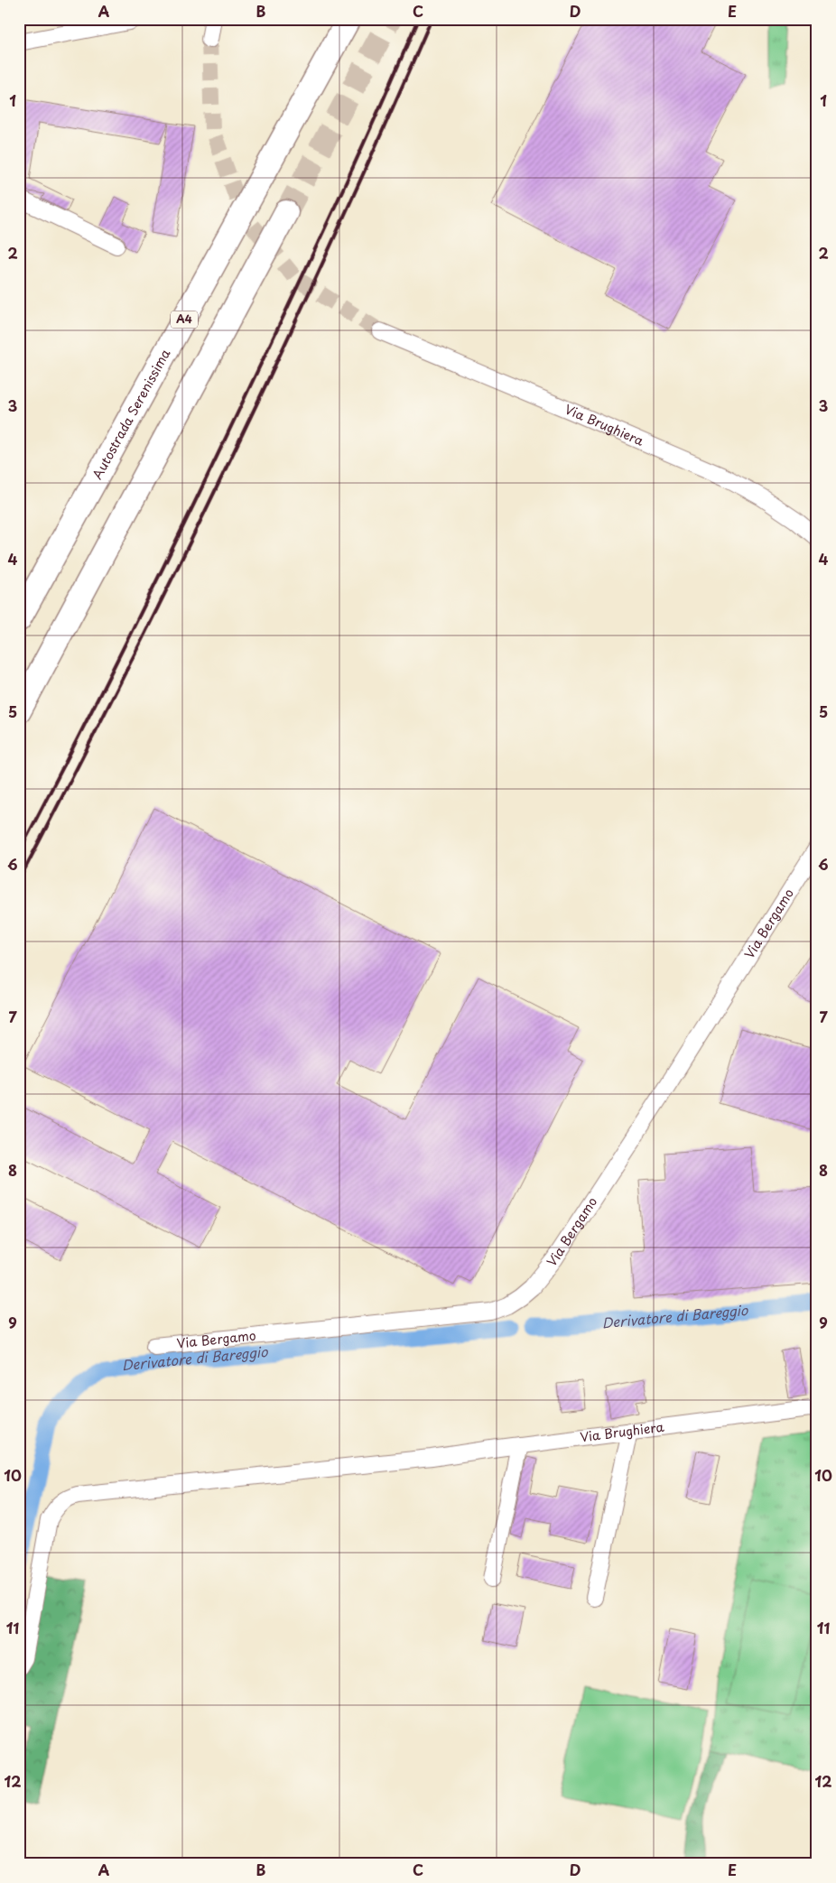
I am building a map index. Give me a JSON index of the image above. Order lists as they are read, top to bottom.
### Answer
{
  "streets": {
    "highway": ["A4", "Autostrada Serenissima"],
    "street": ["Via Brughiera", "Via Bergamo"]
  },
  "water": ["Derivatore di Bareggio"],
  "grid": {
    "columns": [
      "A",
      "B",
      "C",
      "D",
      "E"
    ],
    "rows": [
      "1",
      "2",
      "3",
      "4",
      "5",
      "6",
      "7",
      "8",
      "9",
      "10",
      "11",
      "12"
    ]
  }
}
